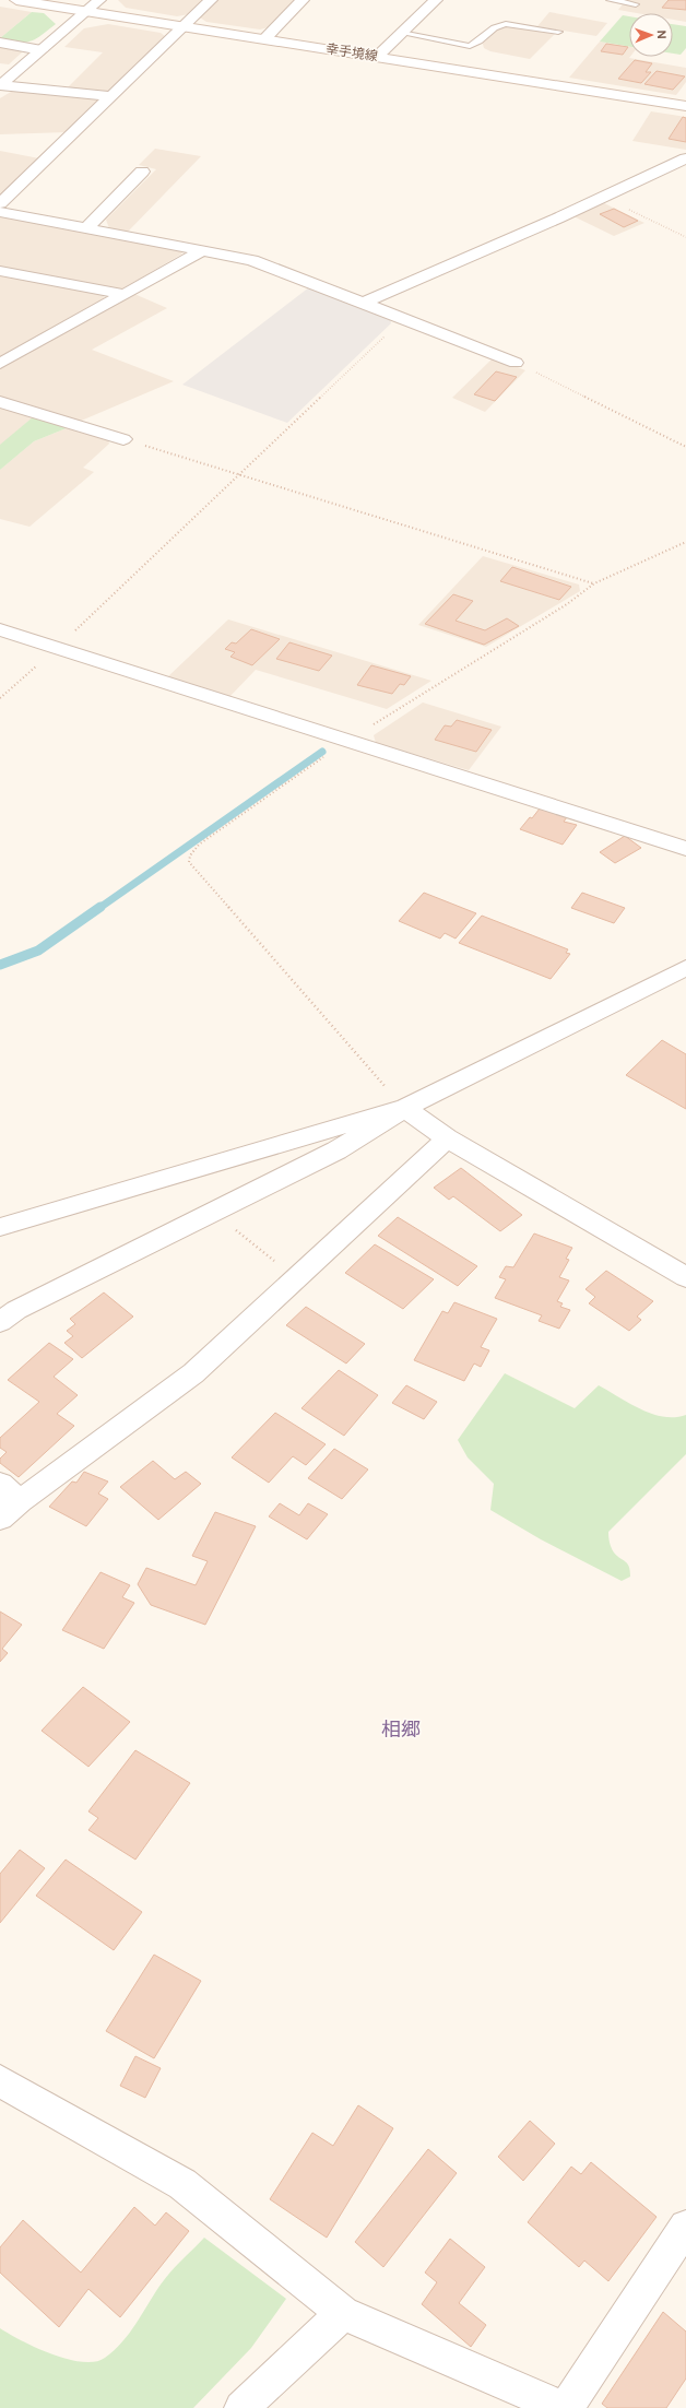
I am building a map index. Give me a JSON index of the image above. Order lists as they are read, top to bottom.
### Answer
{
  "streets": {
    "street": ["幸手境線"]
  },
  "districts": ["相郷"],
  "north": "right"
}
